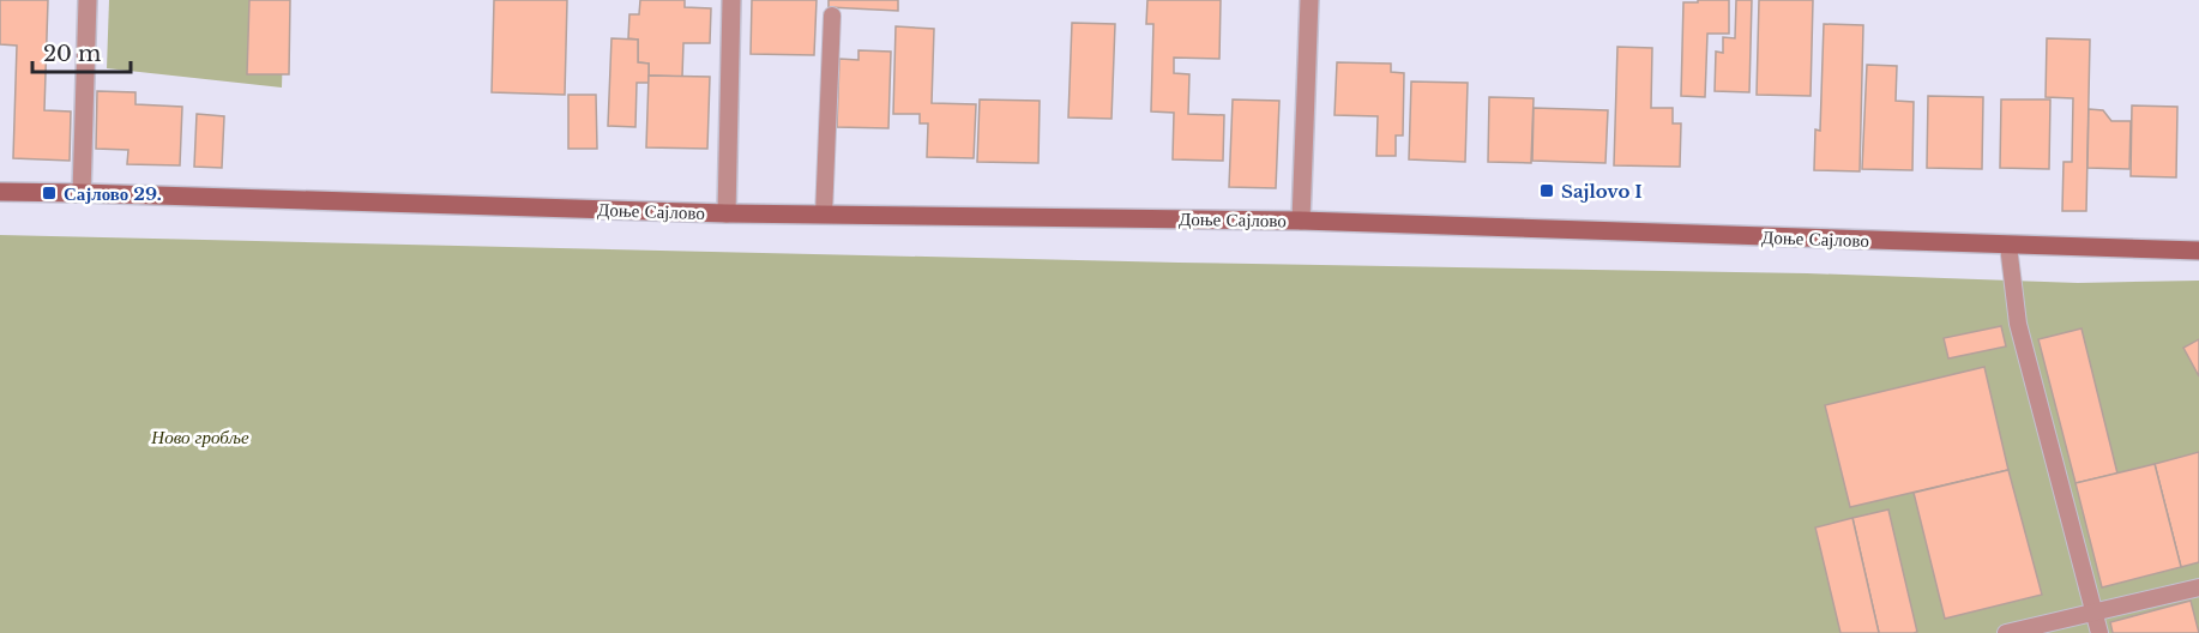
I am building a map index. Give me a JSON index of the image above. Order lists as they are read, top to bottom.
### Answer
{
  "streets": {
    "street": ["Доње Сајлово"]
  },
  "parks": ["Ново гробље"],
  "places": {
    "transit": ["Sajlovo I", "Сајлово 29."]
  },
  "scale_bar": "20 m"
}
